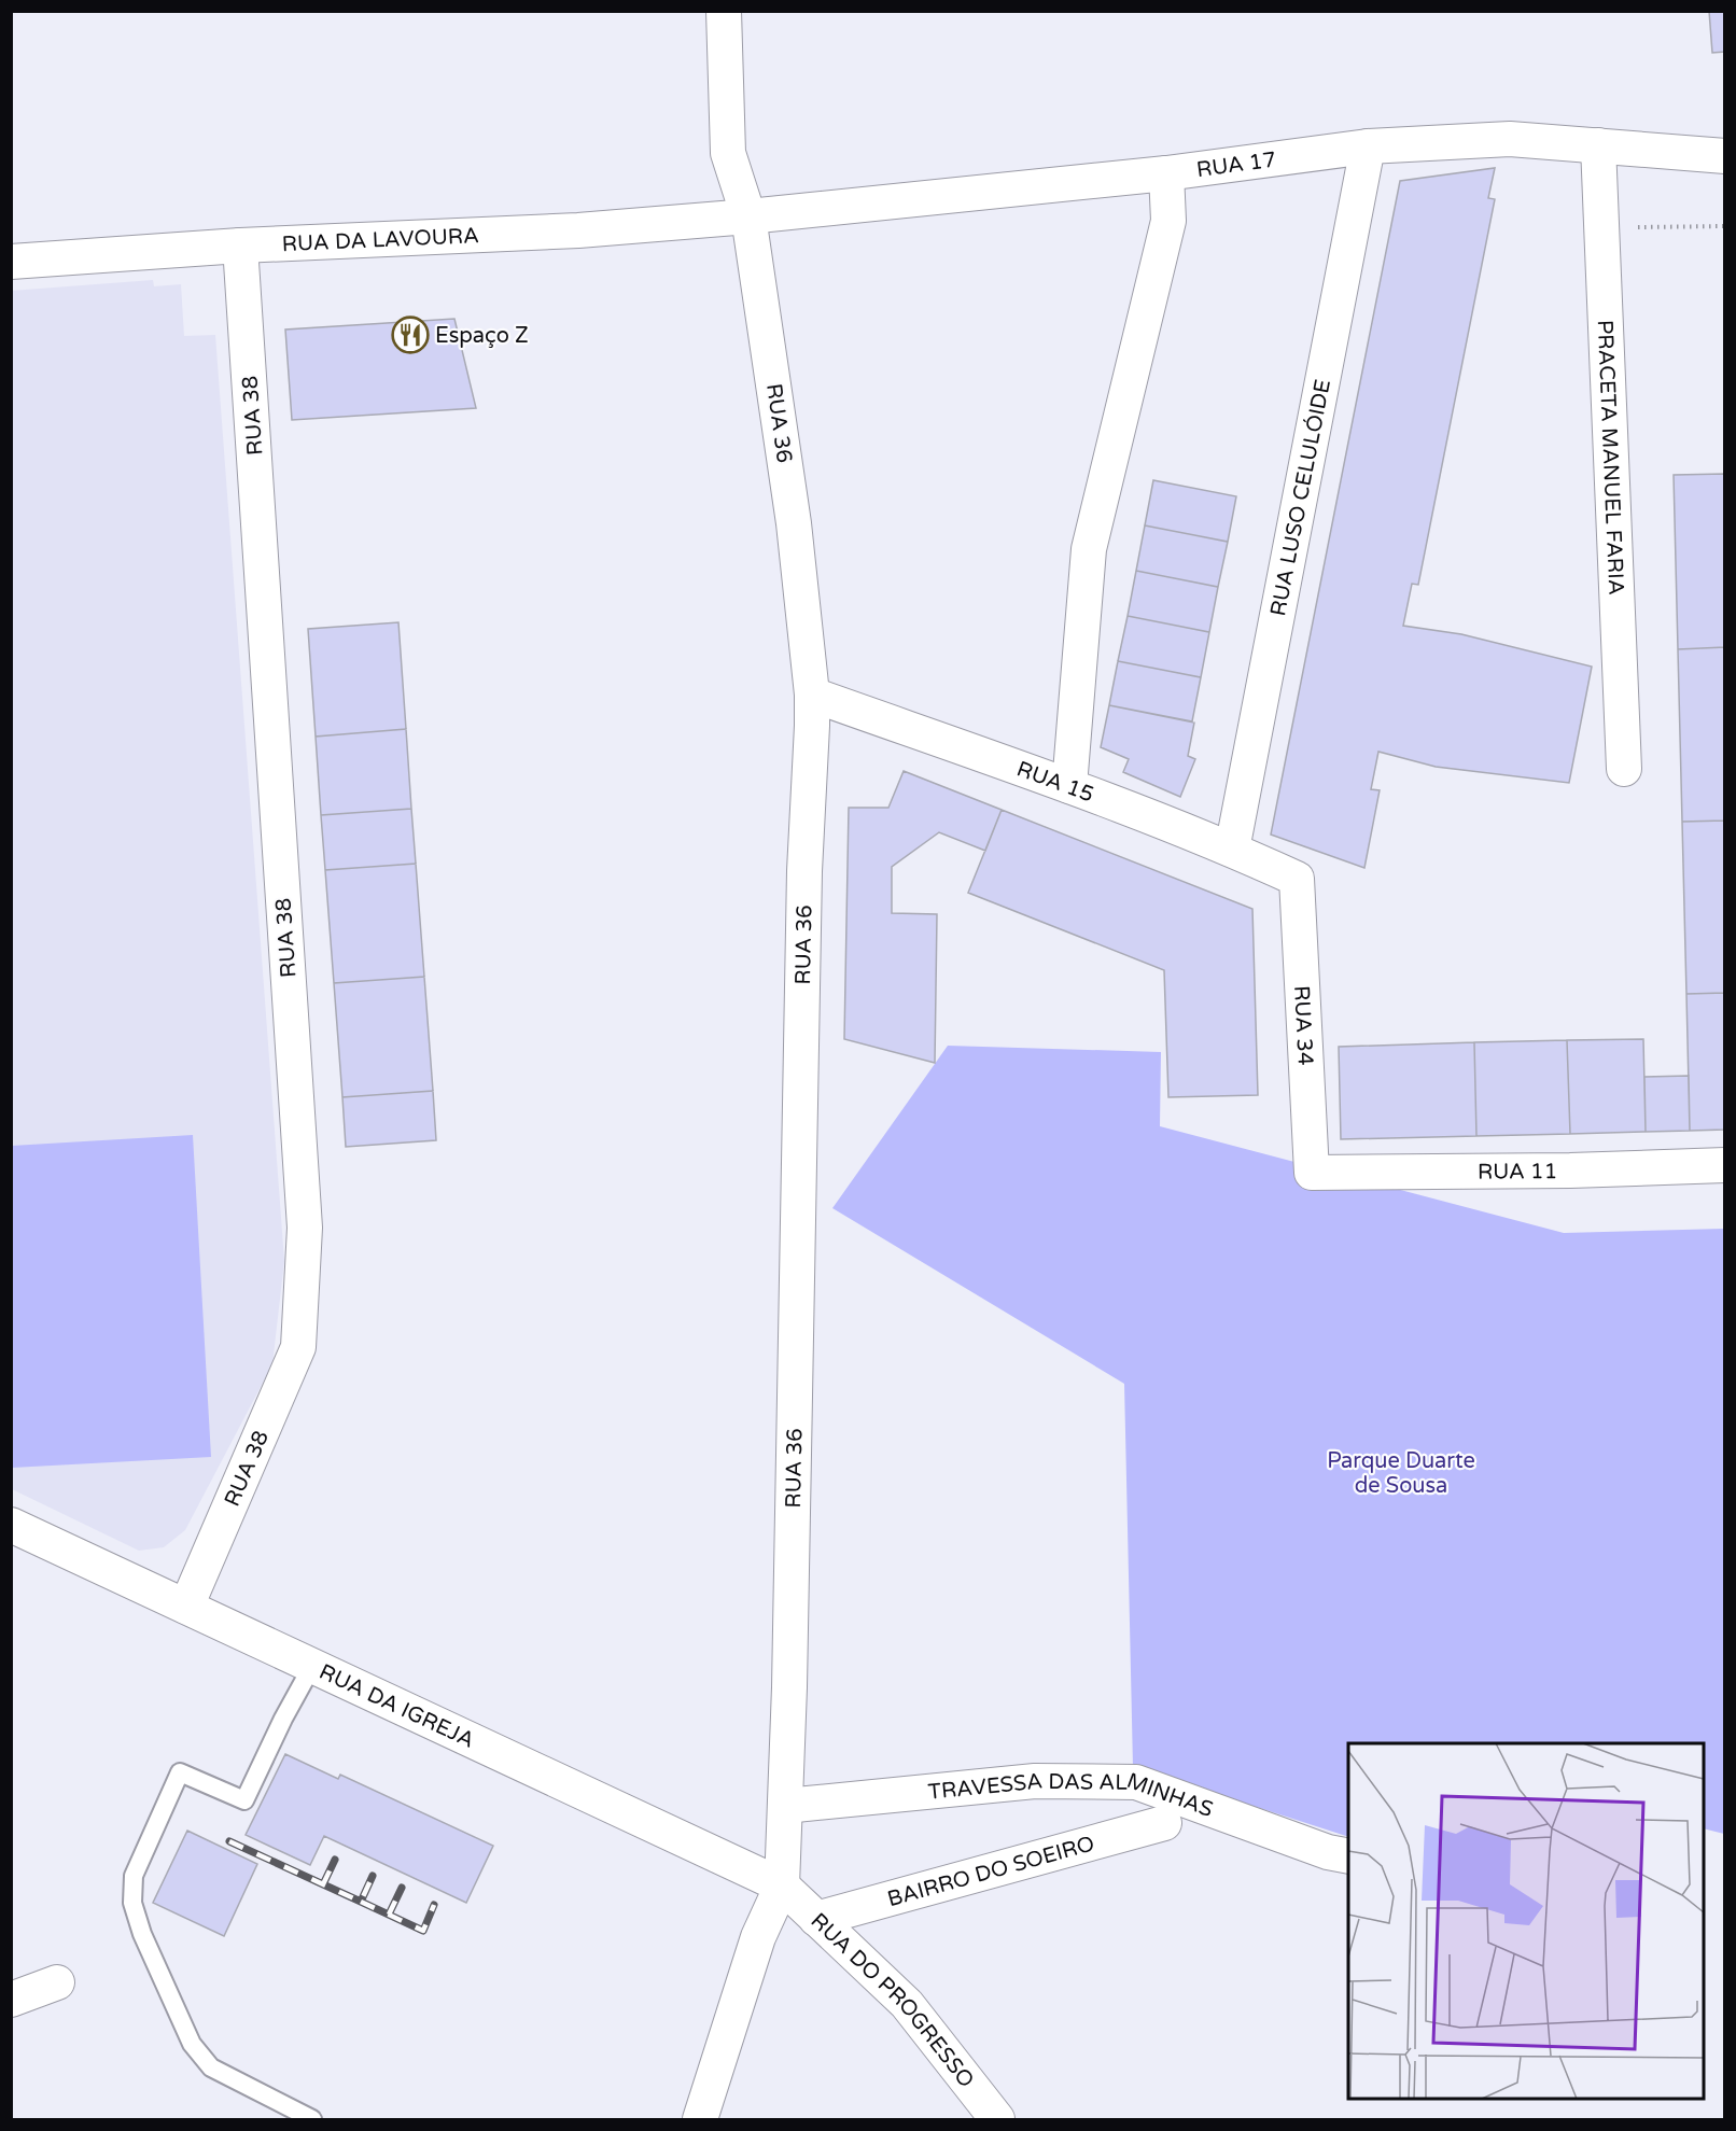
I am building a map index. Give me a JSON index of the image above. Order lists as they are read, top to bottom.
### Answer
{
  "streets": {
    "street": [
      "RUA 17",
      "RUA DA LAVOURA",
      "RUA 38",
      "RUA 36",
      "PRACETA MANUEL FARIA",
      "RUA LUSO CELULÓIDE",
      "RUA 15",
      "RUA 34",
      "RUA 11",
      "RUA DA IGREJA",
      "TRAVESSA DAS ALMINHAS",
      "BAIRRO DO SOEIRO",
      "RUA DO PROGRESSO"
    ]
  },
  "crossings": [
    ["RUA 17", "RUA DA LAVOURA"],
    ["RUA 17", "RUA 36"],
    ["RUA 17", "PRACETA MANUEL FARIA"],
    ["RUA 17", "RUA LUSO CELULÓIDE"],
    ["RUA DA LAVOURA", "RUA 38"],
    ["RUA DA LAVOURA", "RUA 36"],
    ["RUA 38", "RUA DA IGREJA"],
    ["RUA 36", "RUA 15"],
    ["RUA 36", "RUA DA IGREJA"],
    ["RUA 36", "TRAVESSA DAS ALMINHAS"],
    ["RUA 36", "RUA DO PROGRESSO"],
    ["RUA LUSO CELULÓIDE", "RUA 15"],
    ["RUA 15", "RUA 34"],
    ["RUA 34", "RUA 11"],
    ["RUA DA IGREJA", "RUA DO PROGRESSO"],
    ["BAIRRO DO SOEIRO", "RUA DO PROGRESSO"]
  ],
  "parks": ["Parque Duarte de Sousa"],
  "places": {
    "restaurant": ["Espaço Z"]
  }
}
